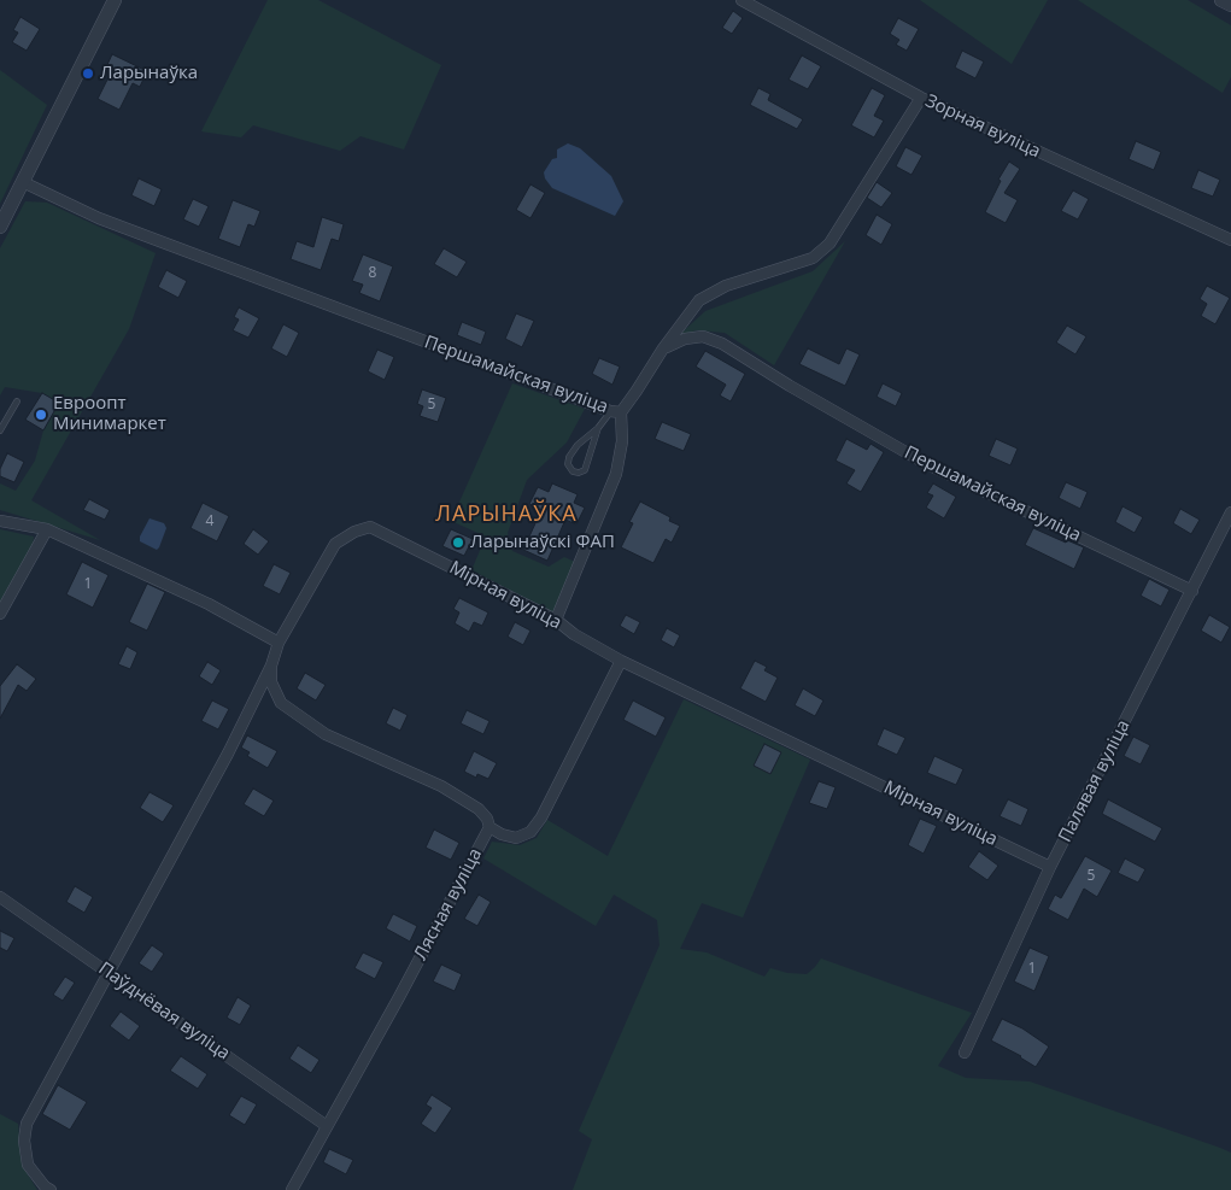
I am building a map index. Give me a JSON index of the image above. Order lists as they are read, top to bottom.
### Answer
{
  "streets": {
    "street": [
      "Зорная вуліца",
      "Першамайская вуліца",
      "Мірная вуліца",
      "Палявая вуліца",
      "Лясная вуліца",
      "Паўднёвая вуліца"
    ]
  },
  "crossings": [
    ["Першамайская вуліца", "Палявая вуліца"],
    ["Мірная вуліца", "Палявая вуліца"],
    ["Мірная вуліца", "Лясная вуліца"],
    ["Лясная вуліца", "Паўднёвая вуліца"]
  ],
  "districts": ["ЛАРЫНАЎКА"],
  "places": ["Ларынаўка", "Евроопт Минимаркет", "Ларынаўскі ФАП"],
  "house_numbers": [
    "8",
    "5",
    "4",
    "1",
    "5",
    "1"
  ]
}
